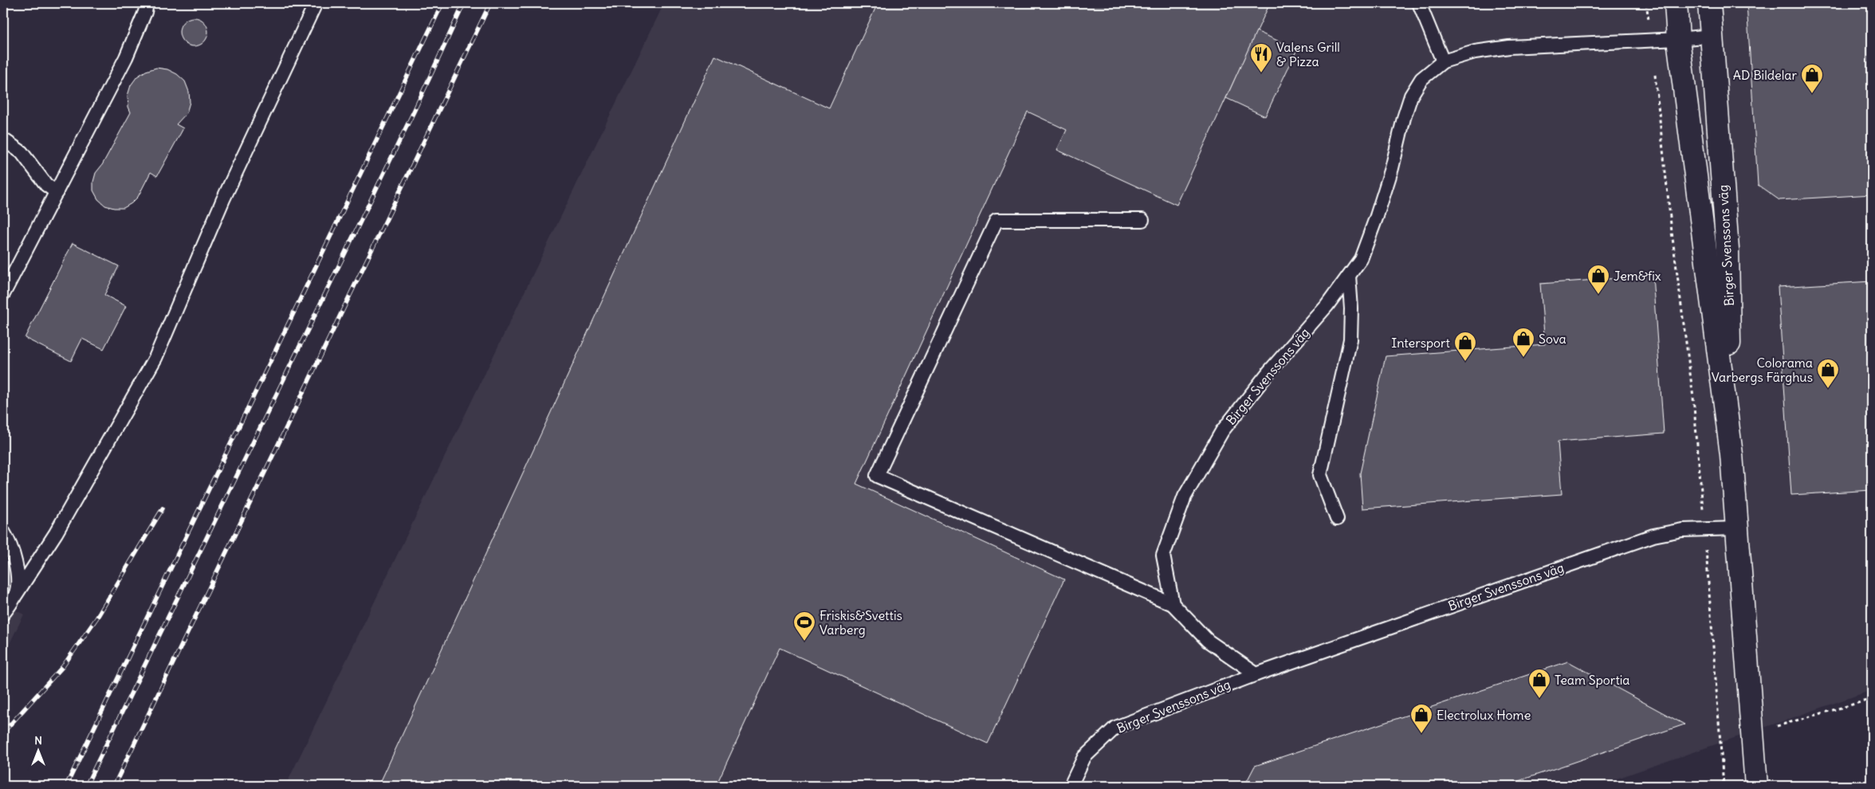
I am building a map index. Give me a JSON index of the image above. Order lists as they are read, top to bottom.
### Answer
{
  "streets": {
    "street": ["Birger Svenssons väg"]
  },
  "places": {
    "restaurant": ["Valens Grill & Pizza"],
    "shop": [
      "AD Bildelar",
      "Jem&fix",
      "Sova",
      "Intersport",
      "Colorama Varbergs Färghus",
      "Team Sportia",
      "Electrolux Home"
    ],
    "sports": ["Friskis&Svettis Varberg"]
  },
  "north": "top"
}
